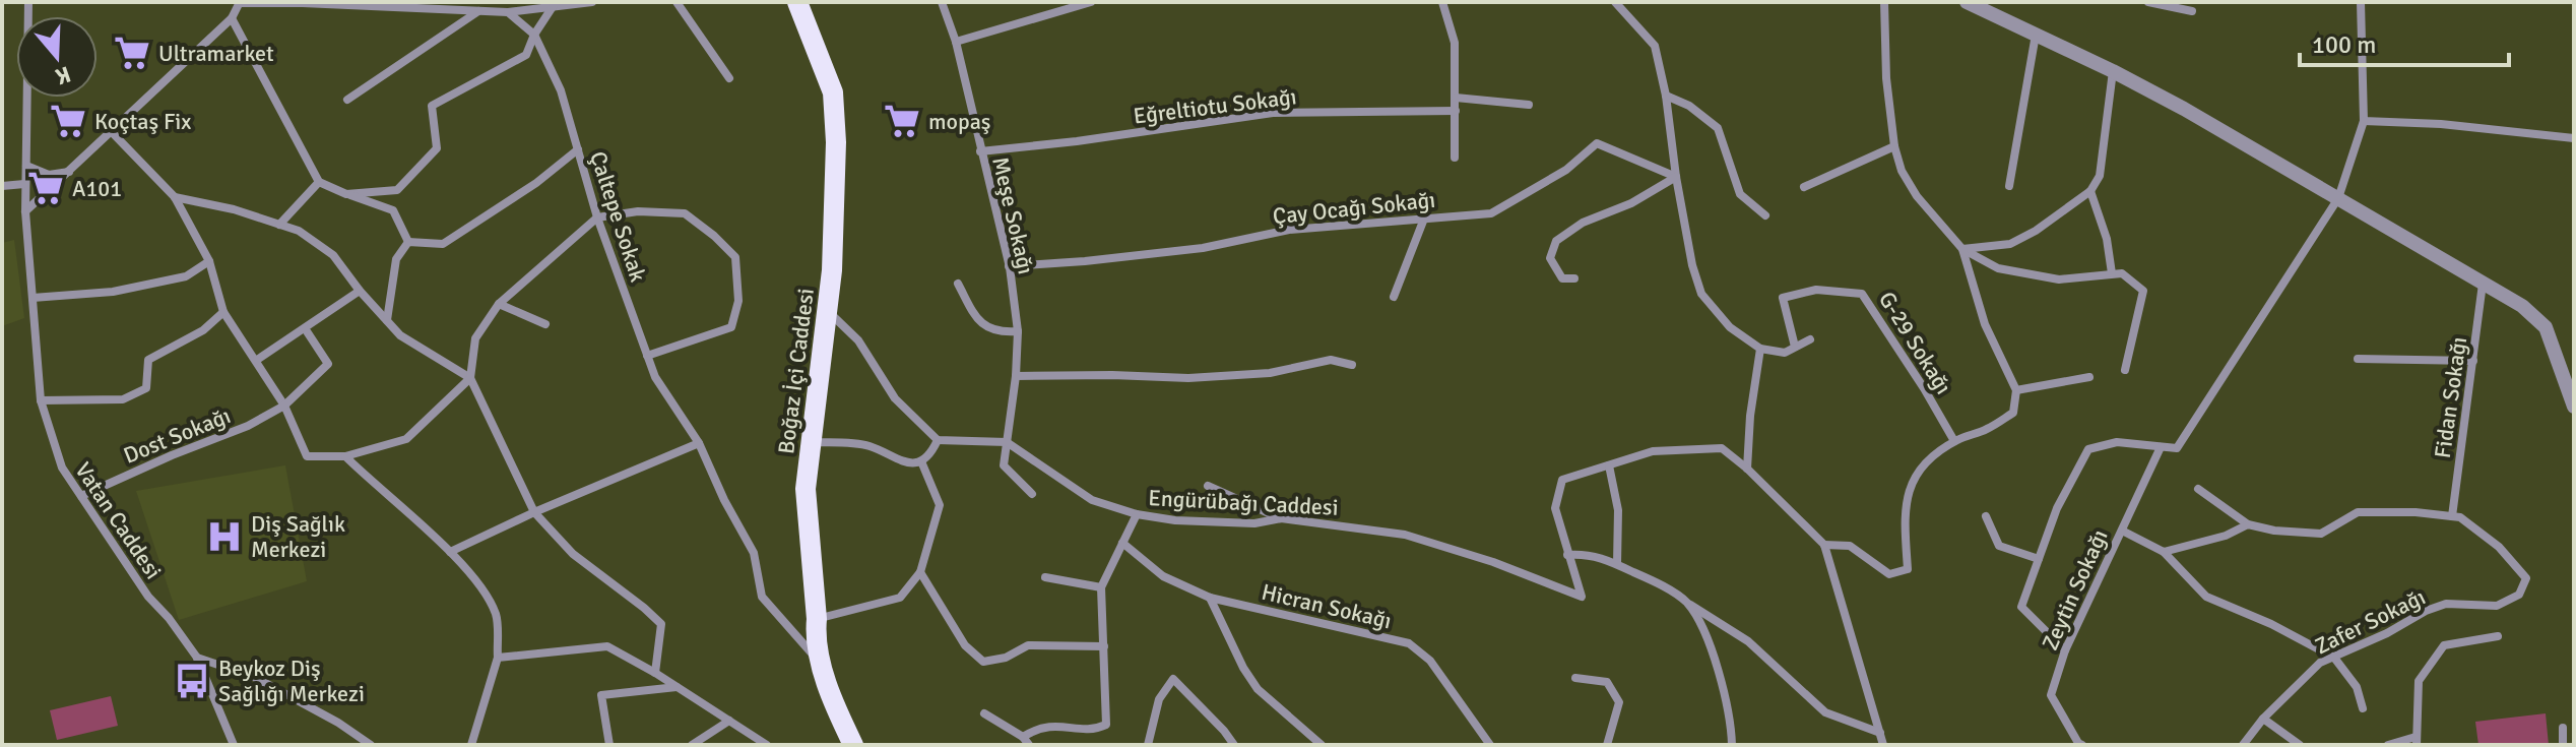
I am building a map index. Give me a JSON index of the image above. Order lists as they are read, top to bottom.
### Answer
{
  "streets": {
    "main road": ["Boğaz İçi Caddesi"],
    "street": [
      "Eğreltiotu Sokağı",
      "Çay Ocağı Sokağı",
      "Meşe Sokağı",
      "Çaltepe Sokak",
      "G-29 Sokağı",
      "Fidan Sokağı",
      "Dost Sokağı",
      "Engürübağı Caddesi",
      "Vatan Caddesi",
      "Zeytin Sokağı",
      "Hicran Sokağı",
      "Zafer Sokağı"
    ]
  },
  "crossings": [
    ["Eğreltiotu Sokağı", "Meşe Sokağı"],
    ["Çay Ocağı Sokağı", "Meşe Sokağı"],
    ["Meşe Sokağı", "Engürübağı Caddesi"],
    ["Çaltepe Sokak", "Boğaz İçi Caddesi"],
    ["Fidan Sokağı", "Zafer Sokağı"],
    ["Dost Sokağı", "Vatan Caddesi"]
  ],
  "places": {
    "supermarket": [
      "Ultramarket",
      "Koçtaş Fix",
      "mopaş",
      "A101"
    ],
    "hospital": ["Diş Sağlık Merkezi"],
    "bus stop": ["Beykoz Diş Sağlığı Merkezi"]
  },
  "scale_bar": "100 m",
  "north": "bottom"
}
